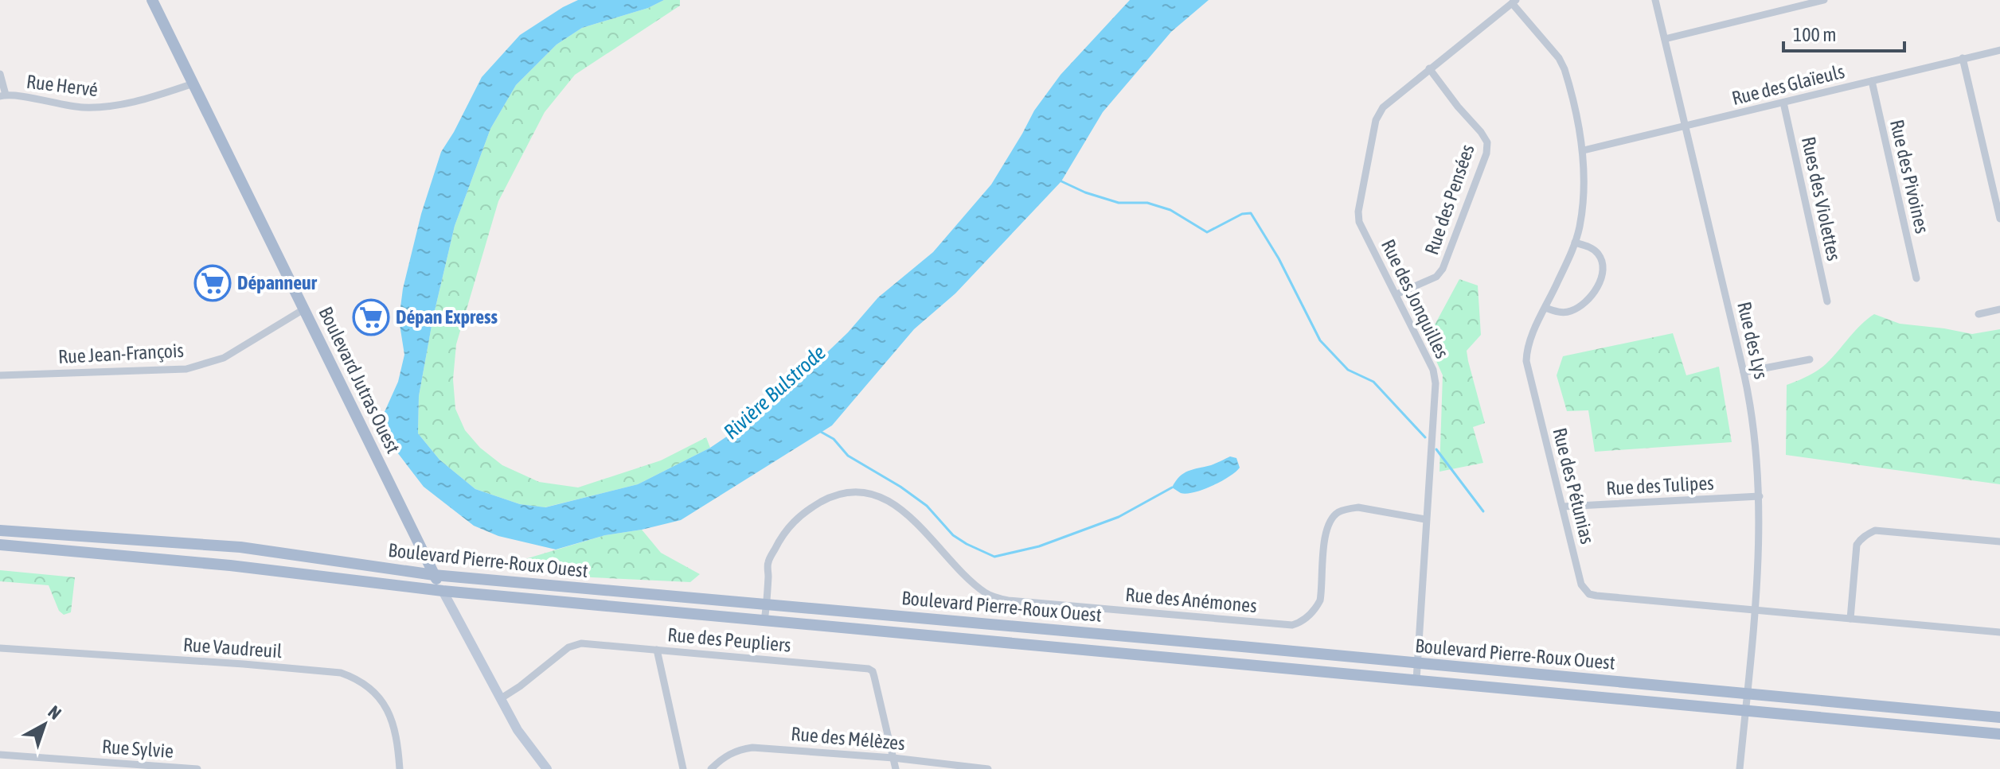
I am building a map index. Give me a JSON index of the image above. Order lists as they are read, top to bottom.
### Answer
{
  "streets": {
    "main road": ["Boulevard Jutras Ouest", "Boulevard Pierre-Roux Ouest"],
    "street": [
      "Rue des Glaïeuls",
      "Rue Hervé",
      "Rue des Pivoines",
      "Rues des Violettes",
      "Rue des Pensées",
      "Rue des Jonquilles",
      "Rue des Lys",
      "Rue Jean-François",
      "Rue des Pétunias",
      "Rue des Tulipes",
      "Rue des Anémones",
      "Rue des Peupliers",
      "Rue Vaudreuil",
      "Rue des Mélèzes",
      "Rue Sylvie"
    ]
  },
  "crossings": [
    ["Rue des Glaïeuls", "Rue des Pivoines"],
    ["Rue des Glaïeuls", "Rues des Violettes"],
    ["Rue des Glaïeuls", "Rue des Lys"],
    ["Rue des Glaïeuls", "Rue des Pétunias"],
    ["Rue Hervé", "Boulevard Jutras Ouest"],
    ["Rue des Pensées", "Rue des Jonquilles"],
    ["Rue des Jonquilles", "Rue des Pétunias"],
    ["Rue des Jonquilles", "Boulevard Pierre-Roux Ouest"],
    ["Rue des Jonquilles", "Rue des Anémones"],
    ["Rue des Lys", "Rue des Pétunias"],
    ["Rue des Lys", "Rue des Tulipes"],
    ["Rue des Lys", "Boulevard Pierre-Roux Ouest"],
    ["Rue Jean-François", "Boulevard Jutras Ouest"],
    ["Boulevard Jutras Ouest", "Boulevard Pierre-Roux Ouest"],
    ["Boulevard Jutras Ouest", "Rue des Peupliers"],
    ["Rue des Pétunias", "Rue des Tulipes"],
    ["Boulevard Pierre-Roux Ouest", "Rue des Anémones"],
    ["Rue des Peupliers", "Rue des Mélèzes"]
  ],
  "water": ["Rivière Bulstrode"],
  "places": {
    "supermarket": ["Dépanneur", "Dépan Express"]
  },
  "scale_bar": "100 m",
  "north": "top right"
}
